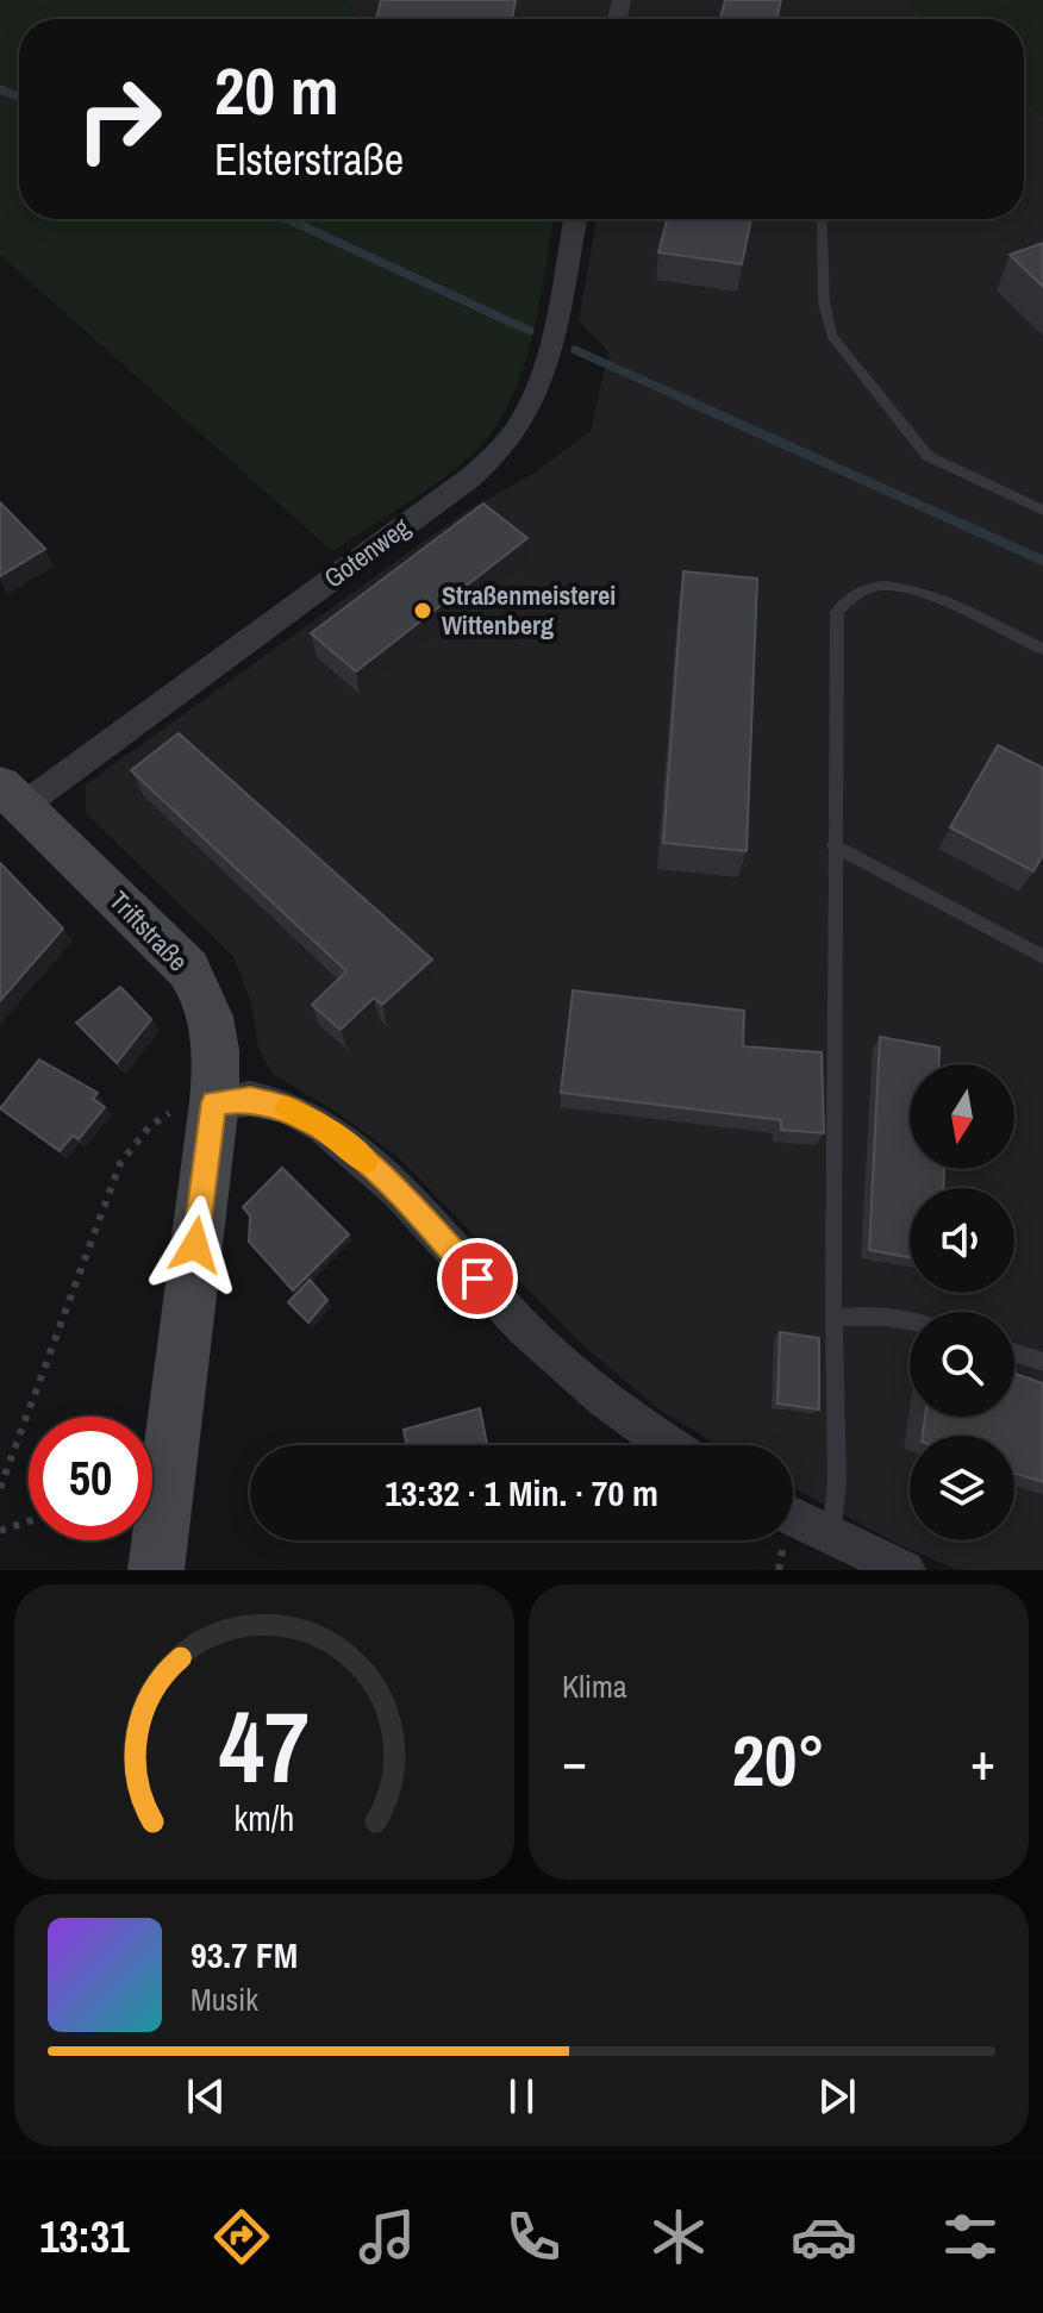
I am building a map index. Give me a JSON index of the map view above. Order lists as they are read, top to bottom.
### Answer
{
  "streets": {
    "main road": ["Triftstraße"],
    "street": ["Gotenweg"]
  },
  "crossings": [
    ["Gotenweg", "Triftstraße"]
  ],
  "places": ["Straßenmeisterei Wittenberg"],
  "north": "bottom",
  "page": {
    "turn": ["20 m", "Elsterstraße"],
    "limit": "50",
    "trip": "13:32 · 1 Min. · 70 m",
    "tile": "Klima",
    "heat": ["−", "20°", "+"],
    "song": ["93.7 FM", "Musik"],
    "tabs": "13:31",
    "gauge": ["47", "km/h"]
  }
}
